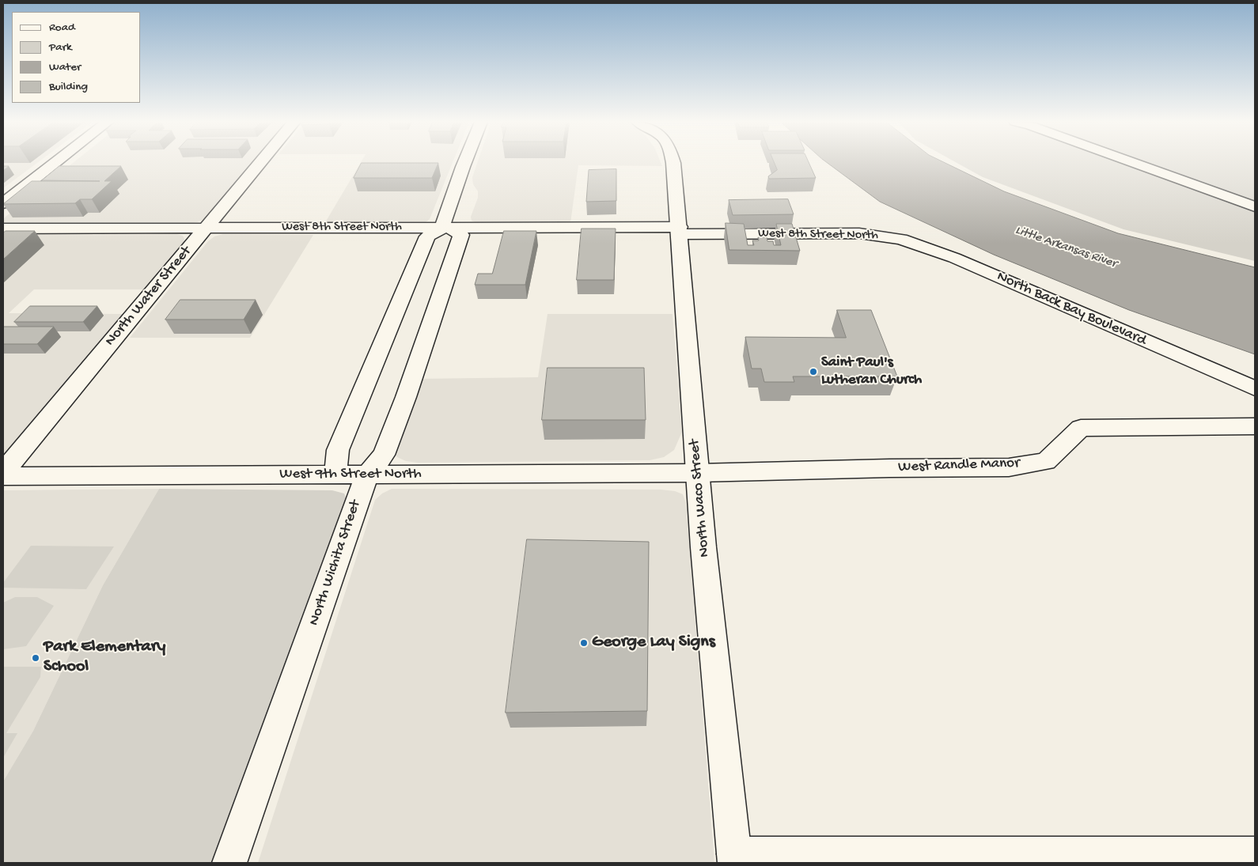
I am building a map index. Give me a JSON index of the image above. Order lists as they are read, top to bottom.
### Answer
{
  "streets": {
    "street": [
      "West 8th Street North",
      "North Water Street",
      "North Back Bay Boulevard",
      "West Randle Manor",
      "West 9th Street North",
      "North Waco Street",
      "North Wichita Street"
    ]
  },
  "crossings": [
    ["West 8th Street North", "North Water Street"],
    ["West 8th Street North", "North Back Bay Boulevard"],
    ["West 8th Street North", "North Waco Street"],
    ["West 8th Street North", "North Wichita Street"],
    ["West Randle Manor", "West 9th Street North"],
    ["West Randle Manor", "North Waco Street"],
    ["West 9th Street North", "North Waco Street"],
    ["West 9th Street North", "North Wichita Street"]
  ],
  "water": ["Little Arkansas River"],
  "places": ["Saint Paul's Lutheran Church", "George Lay Signs", "Park Elementary School"],
  "legend": [
    "Road",
    "Park",
    "Water",
    "Building"
  ]
}
